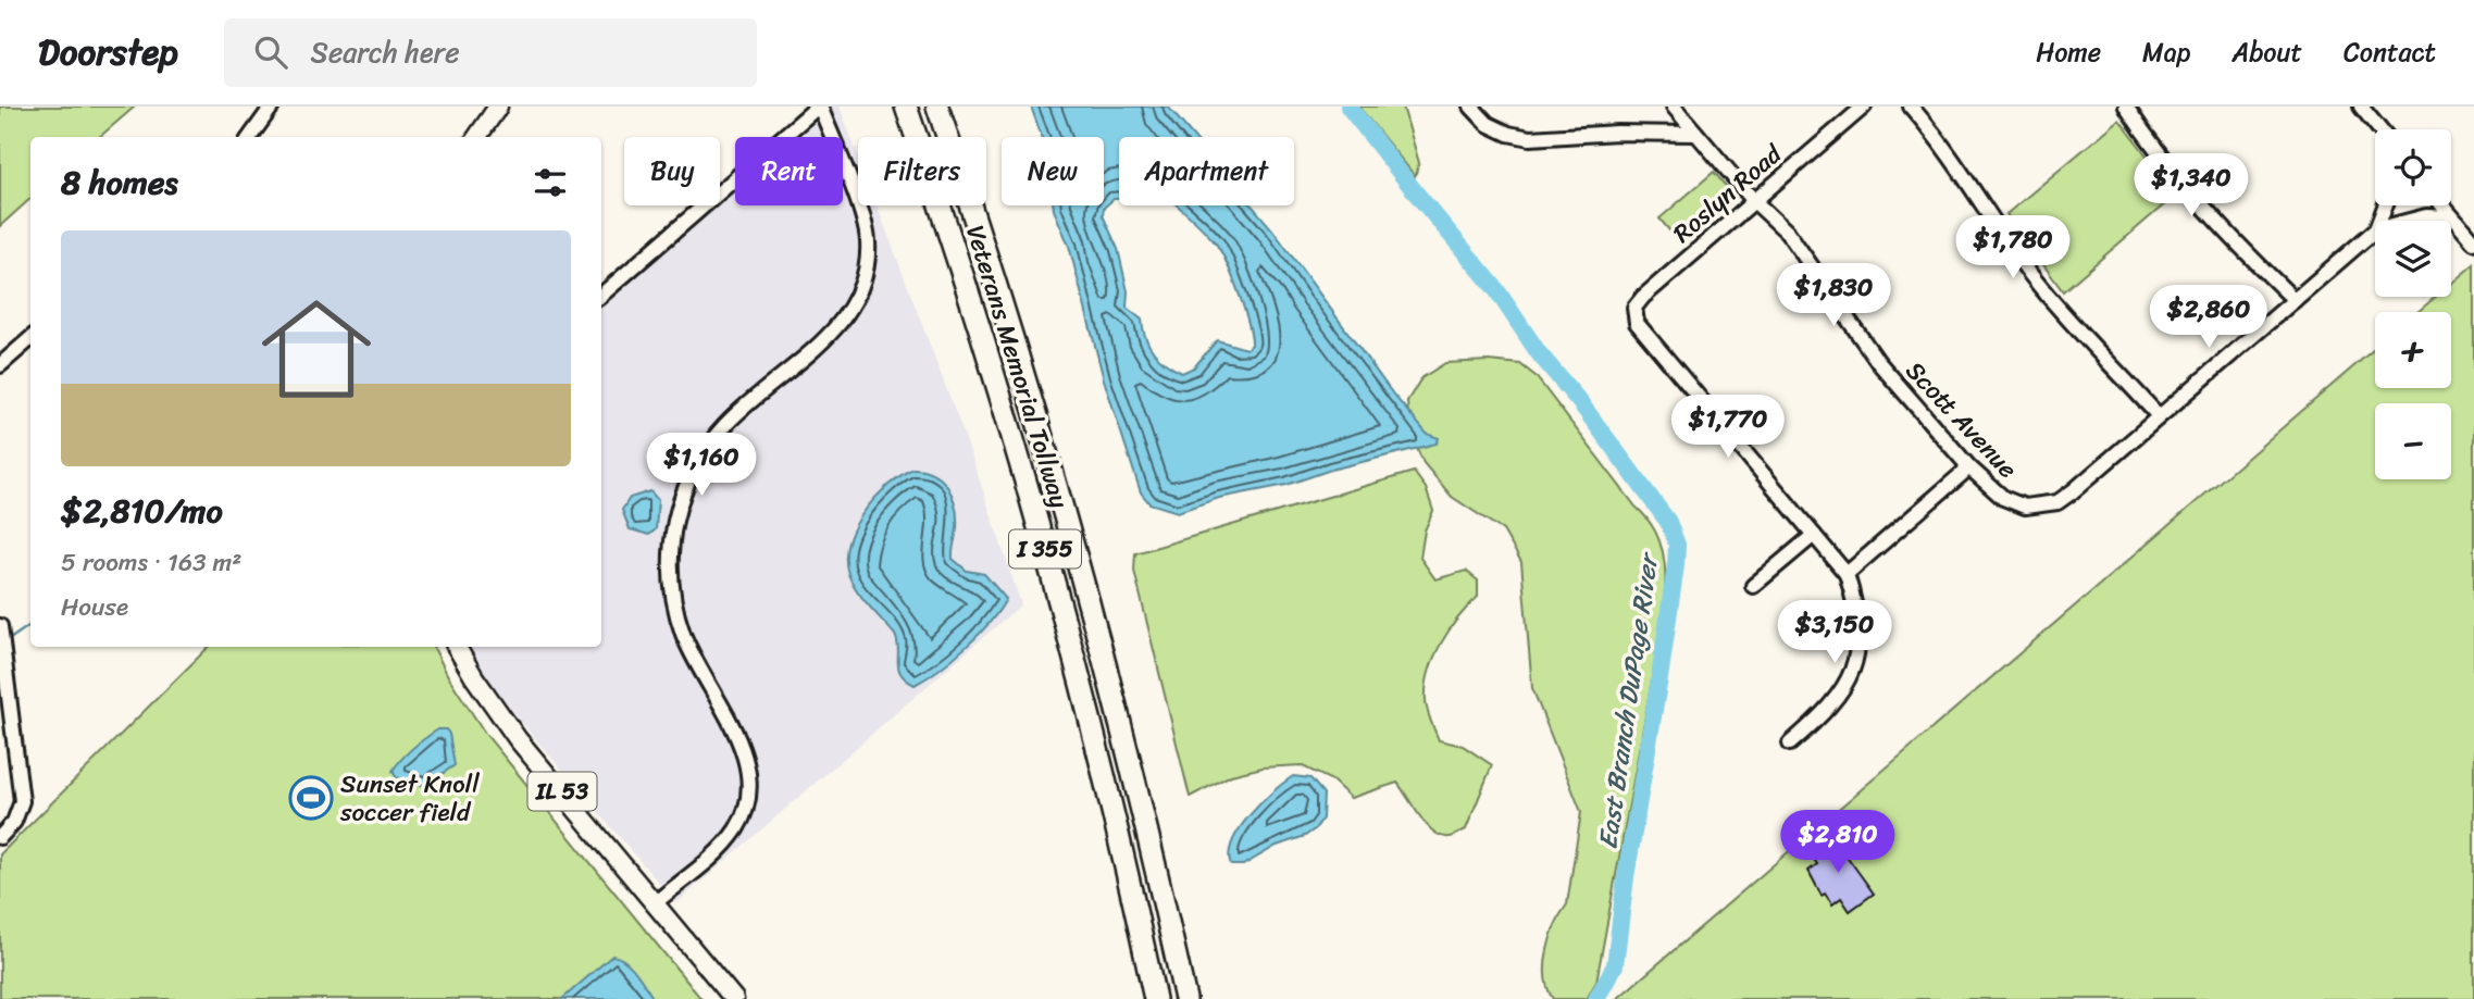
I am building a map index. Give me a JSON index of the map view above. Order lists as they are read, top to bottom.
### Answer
{
  "streets": {
    "highway": ["Veterans Memorial Tollway", "I 355"],
    "main road": ["IL 53"],
    "street": ["Roslyn Road", "Scott Avenue"]
  },
  "crossings": [
    ["Roslyn Road", "Scott Avenue"]
  ],
  "water": ["East Branch DuPage River"],
  "places": {
    "sports": ["Sunset Knoll soccer field"]
  },
  "page": {
    "header": "Doorstep",
    "search": "Search here",
    "nav": [
      "Home",
      "Map",
      "About",
      "Contact"
    ],
    "map_buttons": ["+", "−"],
    "chip": [
      "Buy",
      "Rent",
      "Filters",
      "New",
      "Apartment"
    ],
    "heading": "8 homes",
    "price": [
      "$1,340",
      "$1,780",
      "$1,830",
      "$2,860",
      "$1,770",
      "$1,160",
      "$3,150",
      "$2,810"
    ],
    "list": [
      {
        "name": "$2,810/mo",
        "note": "5 rooms · 163 m² · House"
      }
    ]
  }
}
